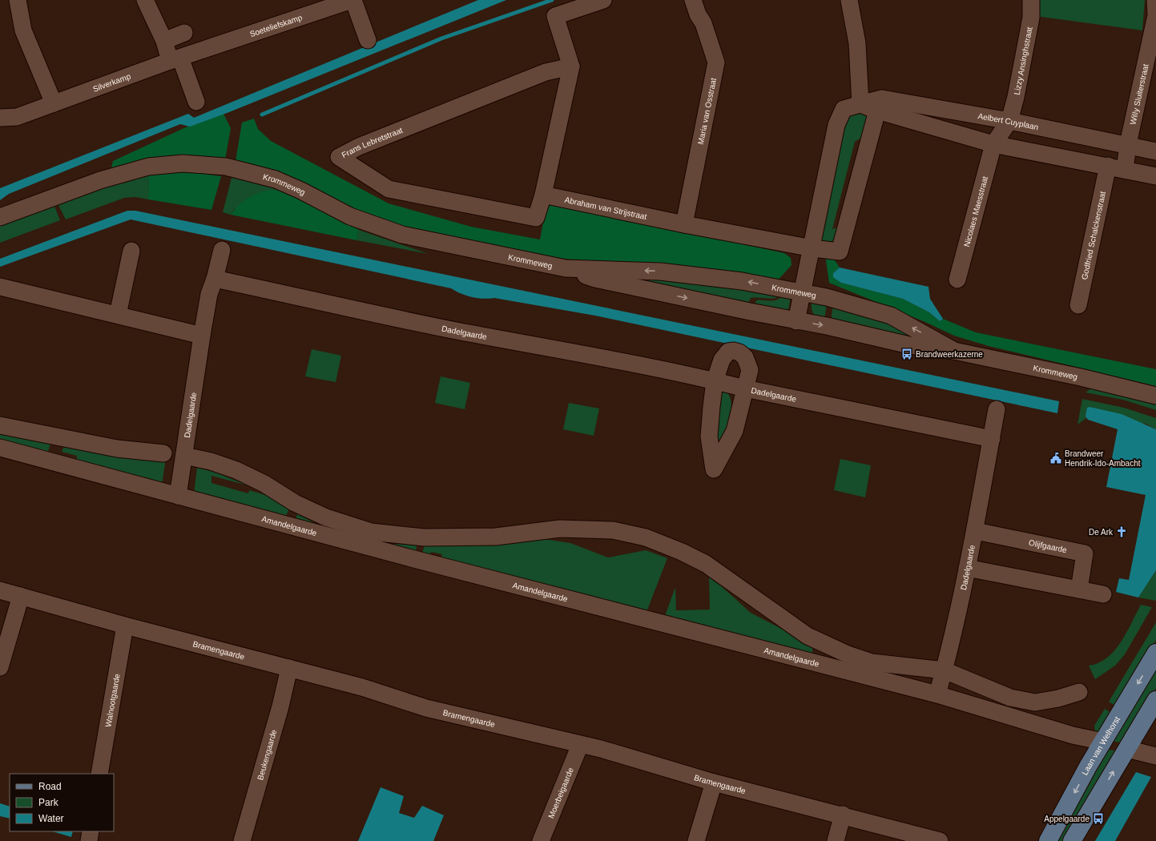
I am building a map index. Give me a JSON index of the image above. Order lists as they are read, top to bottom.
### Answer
{
  "streets": {
    "main road": ["Laan van Welhorst"],
    "street": [
      "Soeteliefskamp",
      "Lizzy Ansinghstraat",
      "Silverkamp",
      "Willy Sluiterstraat",
      "Maria van Osstraat",
      "Aelbert Cuyplaan",
      "Frans Lebretstraat",
      "Krommeweg",
      "Abraham van Strijstraat",
      "Nicolaes Maesstraat",
      "Godfried Schalckenstraat",
      "Dadelgaarde",
      "Amandelgaarde",
      "Olijfgaarde",
      "Bramengaarde",
      "Walnootgaarde",
      "Beukengaarde",
      "Moerbeigaarde"
    ]
  },
  "crossings": [
    ["Soeteliefskamp", "Silverkamp"],
    ["Lizzy Ansinghstraat", "Aelbert Cuyplaan"],
    ["Lizzy Ansinghstraat", "Nicolaes Maesstraat"],
    ["Willy Sluiterstraat", "Aelbert Cuyplaan"],
    ["Maria van Osstraat", "Abraham van Strijstraat"],
    ["Aelbert Cuyplaan", "Krommeweg"],
    ["Aelbert Cuyplaan", "Abraham van Strijstraat"],
    ["Frans Lebretstraat", "Abraham van Strijstraat"],
    ["Dadelgaarde", "Amandelgaarde"],
    ["Dadelgaarde", "Olijfgaarde"],
    ["Amandelgaarde", "Laan van Welhorst"],
    ["Bramengaarde", "Walnootgaarde"],
    ["Bramengaarde", "Beukengaarde"],
    ["Bramengaarde", "Moerbeigaarde"]
  ],
  "places": {
    "bus stop": ["Brandweerkazerne", "Appelgaarde"],
    "public building": ["Brandweer Hendrik-Ido-Ambacht"],
    "church": ["De Ark"]
  },
  "legend": ["Road", "Park", "Water"]
}
